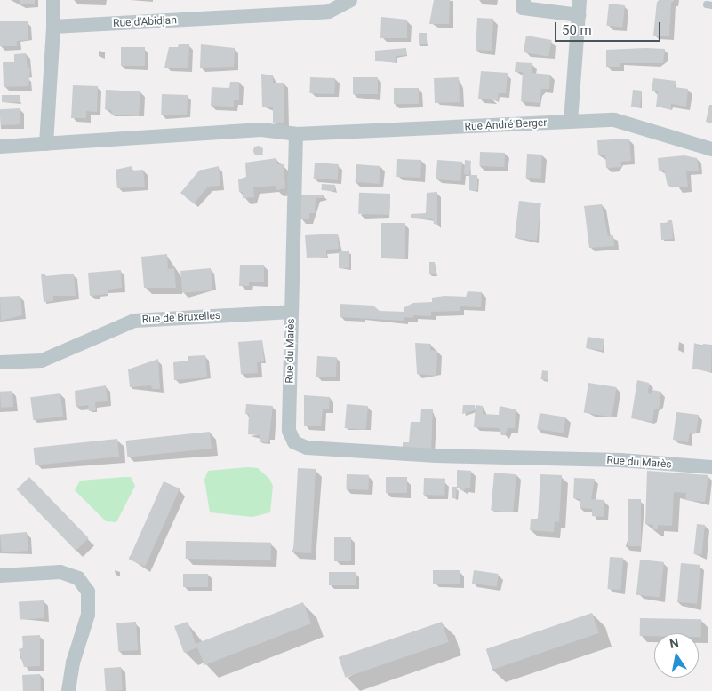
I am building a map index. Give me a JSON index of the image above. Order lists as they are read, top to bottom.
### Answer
{
  "streets": {
    "street": [
      "Rue d'Abidjan",
      "Rue André Berger",
      "Rue de Bruxelles",
      "Rue du Marès"
    ]
  },
  "crossings": [
    ["Rue André Berger", "Rue du Marès"],
    ["Rue de Bruxelles", "Rue du Marès"]
  ],
  "scale_bar": "50 m",
  "north": "top"
}
